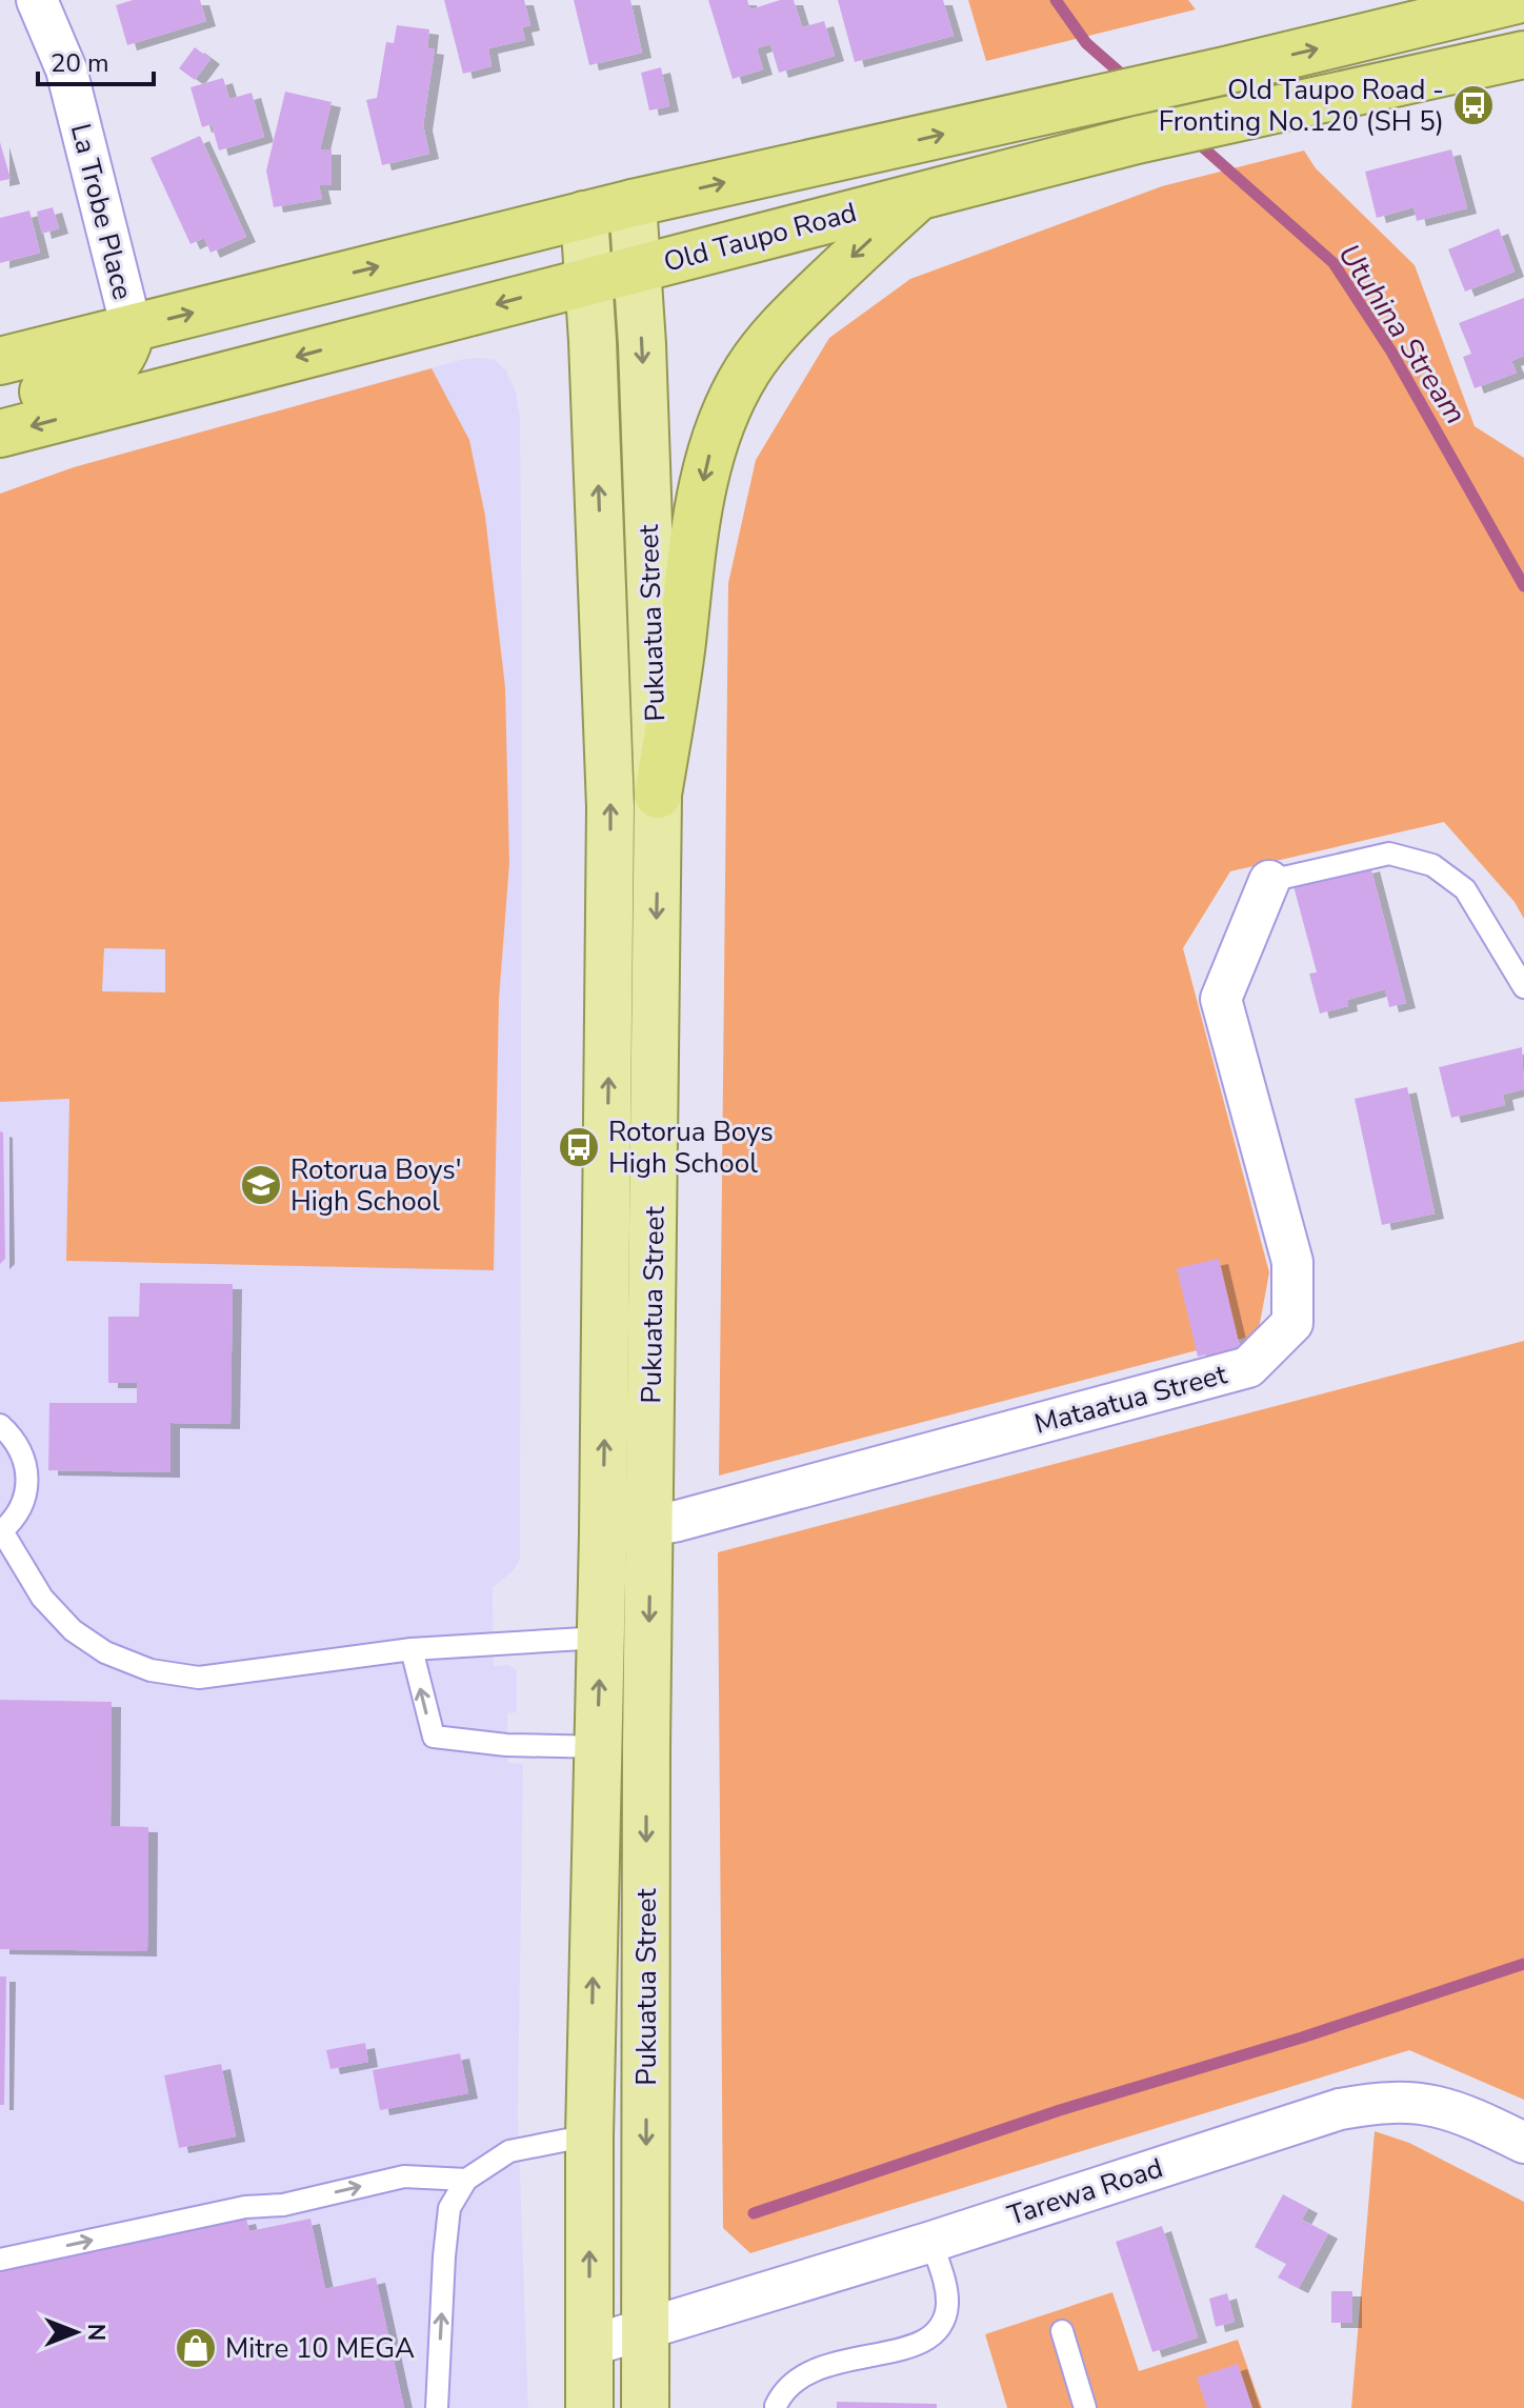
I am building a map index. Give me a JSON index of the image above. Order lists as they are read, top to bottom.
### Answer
{
  "streets": {
    "highway": ["Old Taupo Road"],
    "main road": ["Pukuatua Street"],
    "street": ["La Trobe Place", "Mataatua Street", "Tarewa Road"]
  },
  "crossings": [
    ["La Trobe Place", "Old Taupo Road"],
    ["Old Taupo Road", "Pukuatua Street"],
    ["Pukuatua Street", "Mataatua Street"],
    ["Pukuatua Street", "Tarewa Road"]
  ],
  "water": ["Utuhina Stream"],
  "places": {
    "bus stop": ["Old Taupo Road - Fronting No.120 (SH 5)", "Rotorua Boys High School"],
    "school or university": ["Rotorua Boys' High School"],
    "shop": ["Mitre 10 MEGA"]
  },
  "scale_bar": "20 m",
  "north": "right"
}
